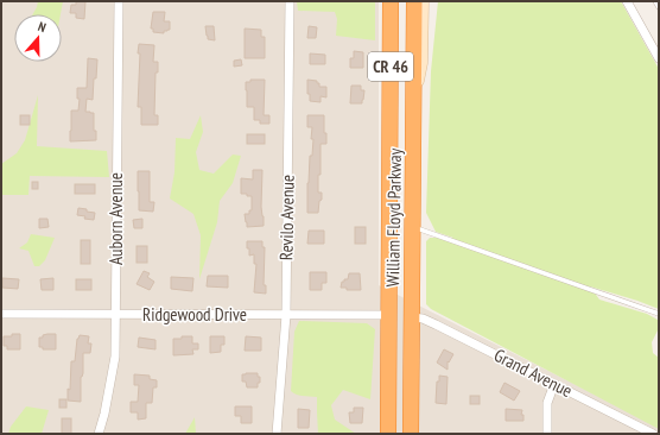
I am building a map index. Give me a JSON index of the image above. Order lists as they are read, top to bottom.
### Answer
{
  "streets": {
    "highway": ["CR 46", "William Floyd Parkway"],
    "street": [
      "Revilo Avenue",
      "Auborn Avenue",
      "Ridgewood Drive",
      "Grand Avenue"
    ]
  },
  "crossings": [
    ["Revilo Avenue", "Ridgewood Drive"],
    ["William Floyd Parkway", "Ridgewood Drive"],
    ["William Floyd Parkway", "Grand Avenue"],
    ["Auborn Avenue", "Ridgewood Drive"]
  ],
  "north": "top"
}
